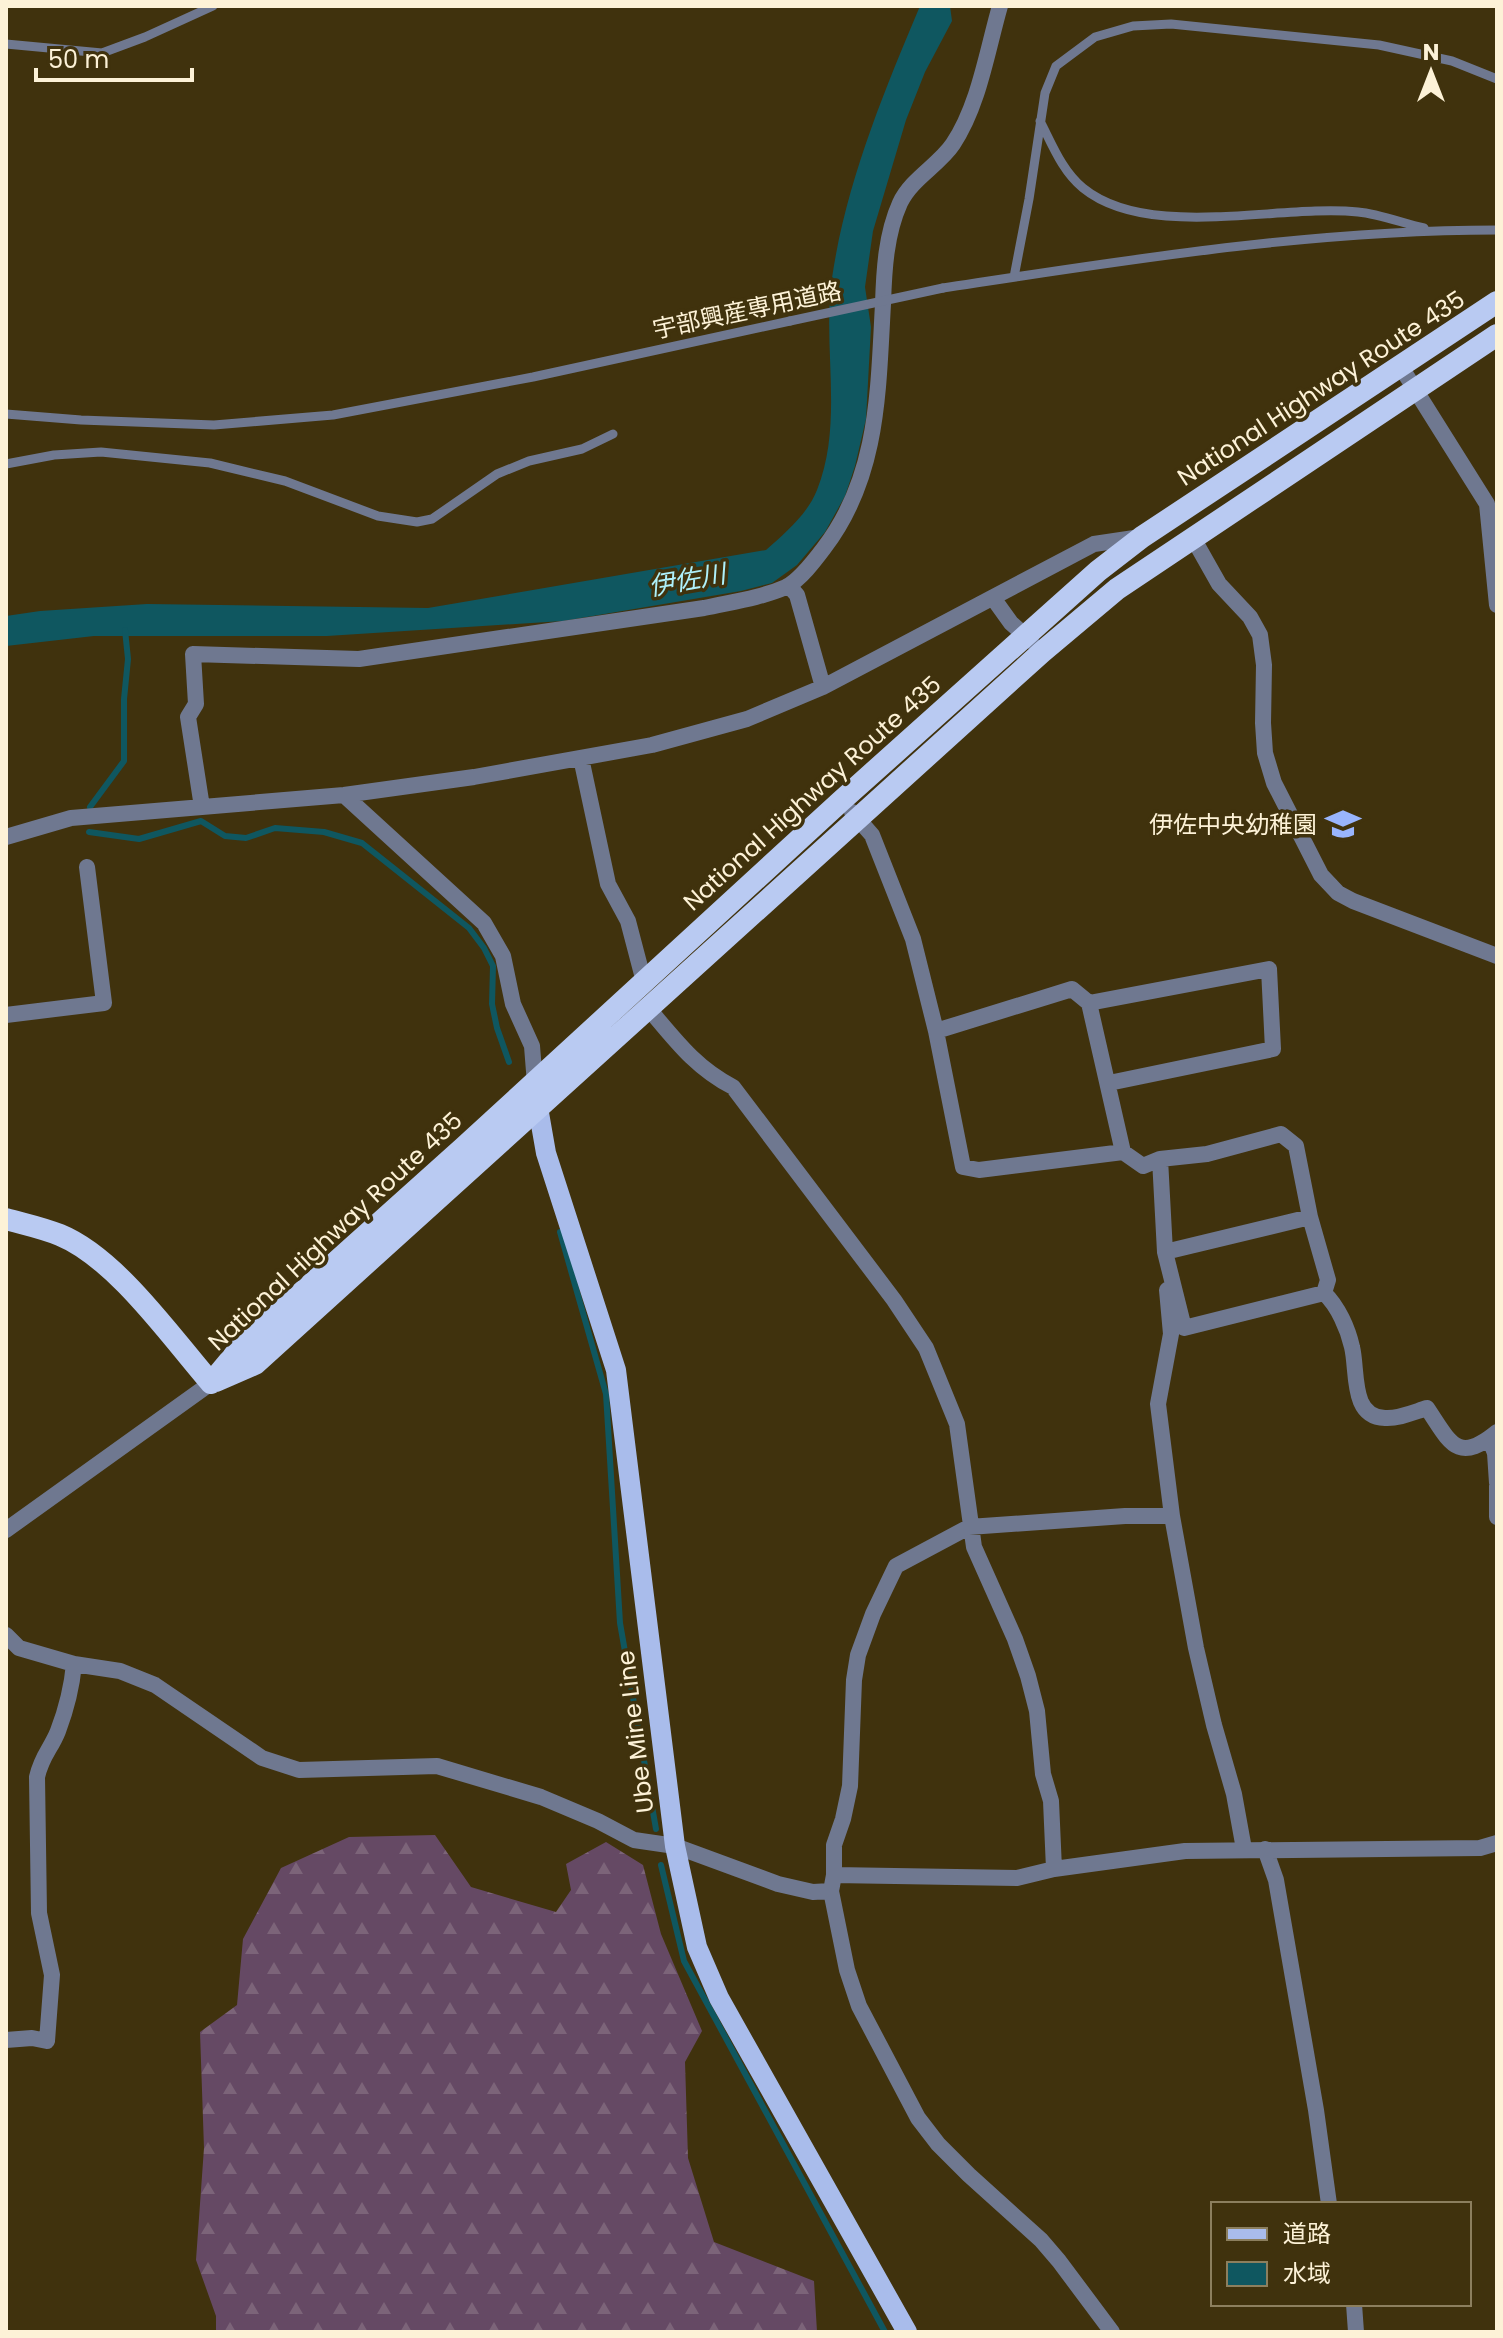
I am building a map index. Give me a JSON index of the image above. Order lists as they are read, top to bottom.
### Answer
{
  "streets": {
    "highway": ["National Highway Route 435"],
    "main road": ["Ube Mine Line"],
    "lane": ["宇部興産専用道路"]
  },
  "crossings": [
    ["National Highway Route 435", "Ube Mine Line"]
  ],
  "water": ["伊佐川"],
  "places": {
    "school or university": ["伊佐中央幼稚園"]
  },
  "legend": ["道路", "水域"],
  "scale_bar": "50 m",
  "north": "top"
}
